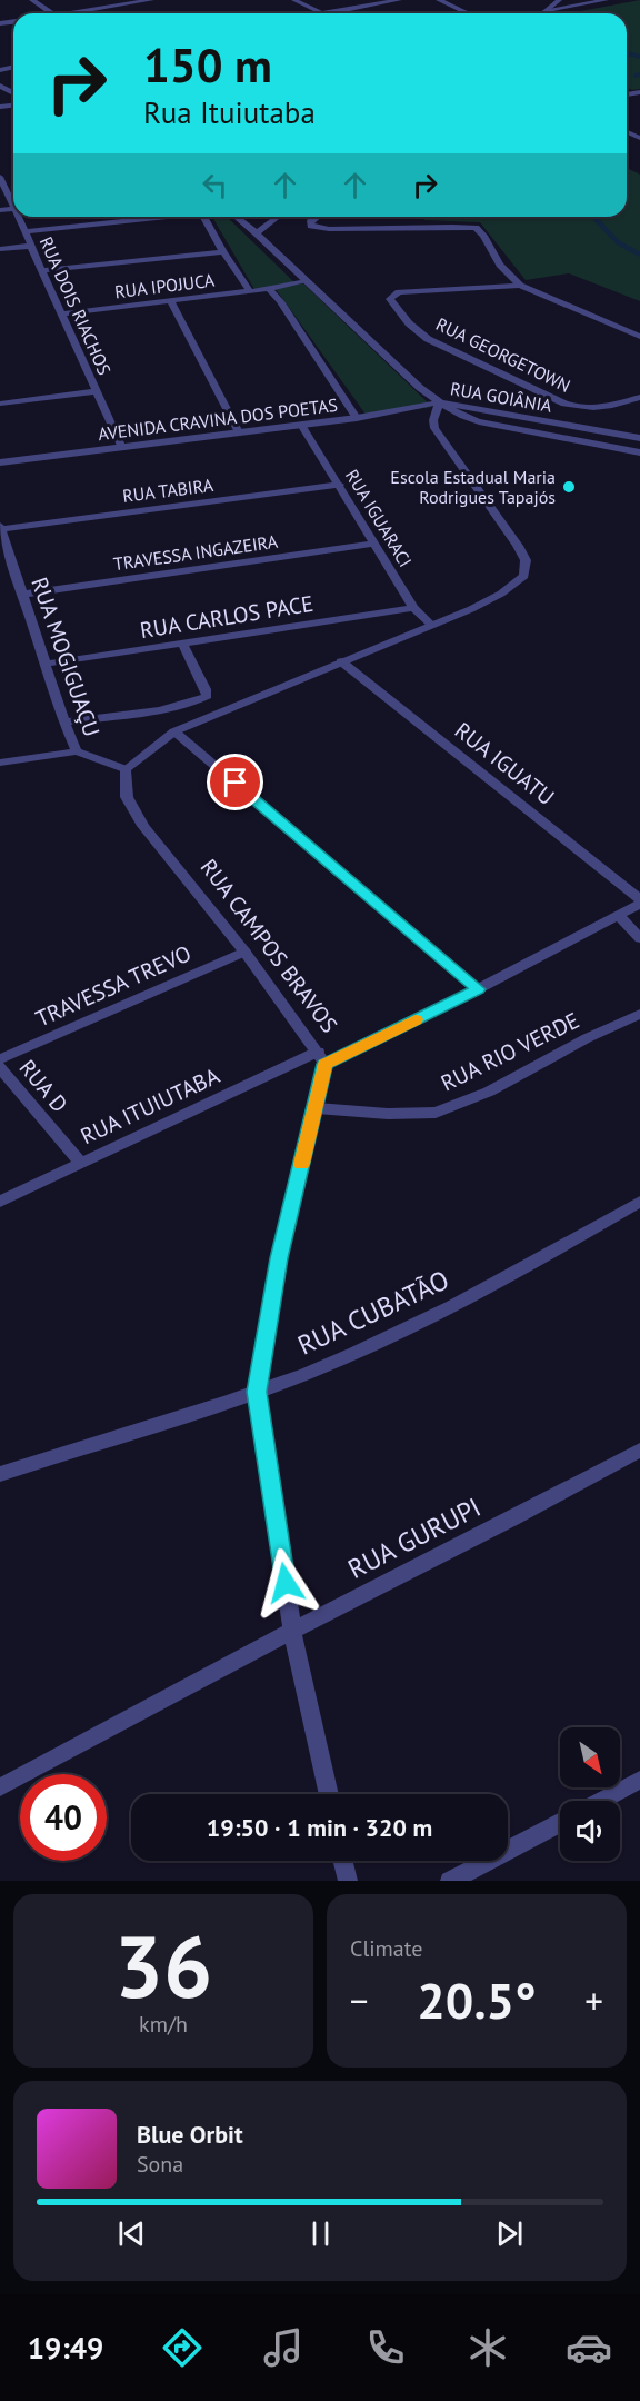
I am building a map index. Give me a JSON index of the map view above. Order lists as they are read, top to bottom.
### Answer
{
  "streets": {
    "street": [
      "RUA IPOJUCA",
      "RUA DOIS RIACHOS",
      "RUA GEORGETOWN",
      "RUA GOIÂNIA",
      "AVENIDA CRAVINA DOS POETAS",
      "RUA TABIRA",
      "RUA IGUARACI",
      "TRAVESSA INGAZEIRA",
      "RUA CARLOS PACE",
      "RUA MOGIGUAÇU",
      "RUA IGUATU",
      "RUA CAMPOS BRAVOS",
      "TRAVESSA TREVO",
      "RUA RIO VERDE",
      "RUA D",
      "RUA ITUIUTABA",
      "RUA CUBATÃO",
      "RUA GURUPI"
    ]
  },
  "crossings": [
    ["RUA IPOJUCA", "RUA DOIS RIACHOS"],
    ["RUA DOIS RIACHOS", "AVENIDA CRAVINA DOS POETAS"],
    ["RUA GOIÂNIA", "AVENIDA CRAVINA DOS POETAS"],
    ["AVENIDA CRAVINA DOS POETAS", "RUA IGUARACI"],
    ["RUA TABIRA", "RUA IGUARACI"],
    ["RUA TABIRA", "RUA MOGIGUAÇU"],
    ["RUA IGUARACI", "TRAVESSA INGAZEIRA"],
    ["RUA IGUARACI", "RUA CARLOS PACE"],
    ["TRAVESSA INGAZEIRA", "RUA MOGIGUAÇU"],
    ["RUA CARLOS PACE", "RUA MOGIGUAÇU"],
    ["RUA MOGIGUAÇU", "RUA CAMPOS BRAVOS"],
    ["RUA CAMPOS BRAVOS", "TRAVESSA TREVO"],
    ["RUA CAMPOS BRAVOS", "RUA RIO VERDE"],
    ["RUA CAMPOS BRAVOS", "RUA ITUIUTABA"],
    ["RUA CAMPOS BRAVOS", "RUA CUBATÃO"],
    ["RUA CAMPOS BRAVOS", "RUA GURUPI"],
    ["RUA D", "RUA ITUIUTABA"]
  ],
  "places": ["Escola Estadual Maria Rodrigues Tapajós"],
  "north": "bottom right",
  "page": {
    "turn": ["150 m", "Rua Ituiutaba"],
    "limit": "40",
    "trip": "19:50 · 1 min · 320 m",
    "tile": [
      ["36", "km/h"],
      "Climate"
    ],
    "heat": ["−", "20.5°", "+"],
    "song": ["Blue Orbit", "Sona"],
    "tabs": "19:49"
  }
}
